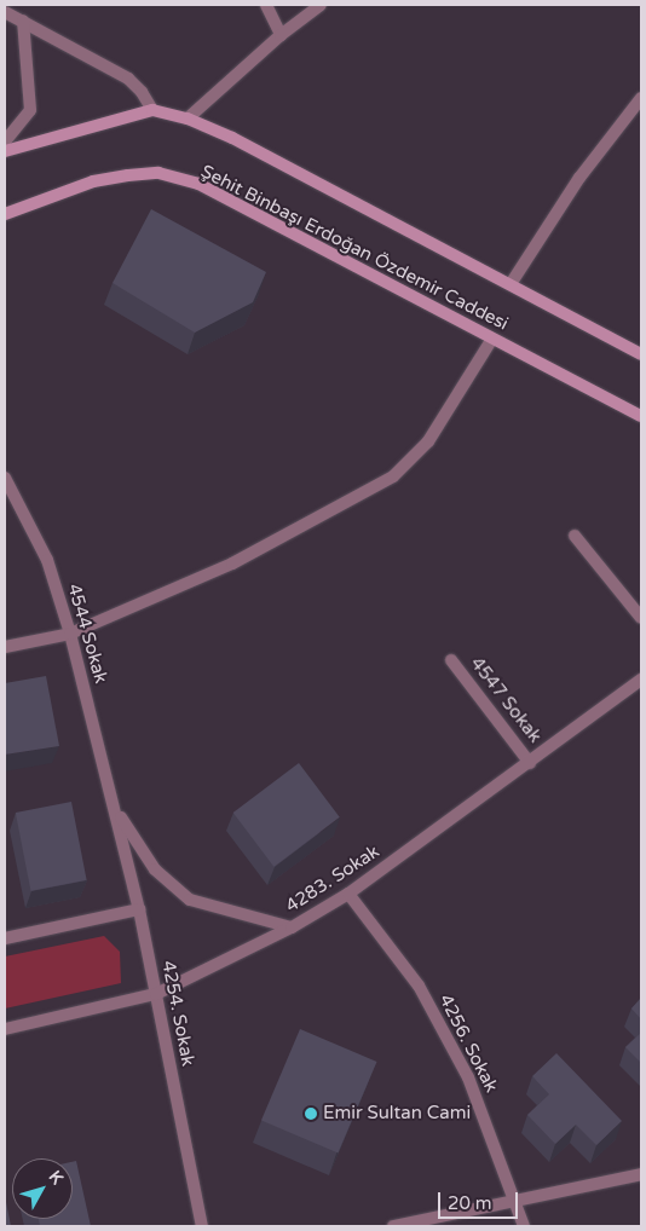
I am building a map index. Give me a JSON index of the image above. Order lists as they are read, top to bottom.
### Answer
{
  "streets": {
    "main road": ["Şehit Binbaşı Erdoğan Özdemir Caddesi"],
    "street": [
      "4544 Sokak",
      "4547 Sokak",
      "4283. Sokak",
      "4254. Sokak",
      "4256. Sokak"
    ]
  },
  "crossings": [
    ["4544 Sokak", "4254. Sokak"],
    ["4547 Sokak", "4283. Sokak"],
    ["4283. Sokak", "4254. Sokak"],
    ["4283. Sokak", "4256. Sokak"]
  ],
  "places": ["Emir Sultan Cami"],
  "scale_bar": "20 m",
  "north": "top right"
}
